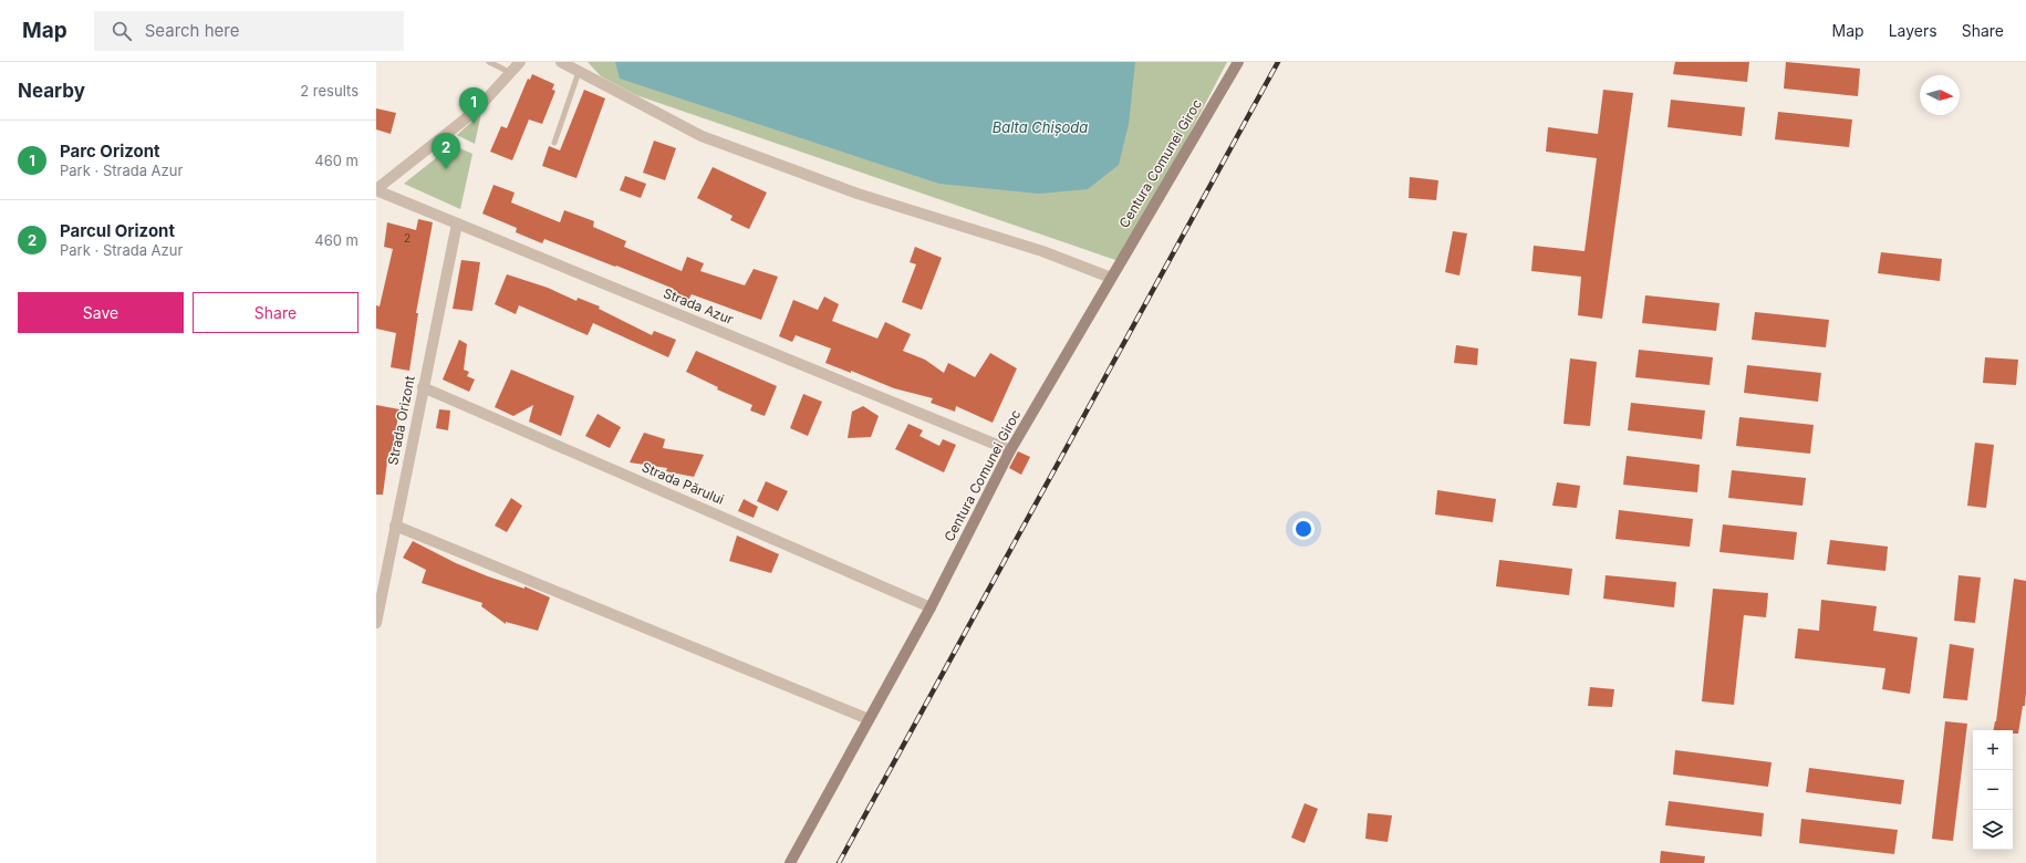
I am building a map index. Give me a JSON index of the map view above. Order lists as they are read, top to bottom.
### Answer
{
  "streets": {
    "main road": ["Centura Comunei Giroc"],
    "street": ["Strada Azur", "Strada Orizont", "Strada Părului"]
  },
  "crossings": [
    ["Centura Comunei Giroc", "Strada Azur"],
    ["Centura Comunei Giroc", "Strada Părului"],
    ["Strada Azur", "Strada Orizont"],
    ["Strada Orizont", "Strada Părului"]
  ],
  "water": ["Balta Chișoda"],
  "house_numbers": ["2"],
  "north": "right",
  "page": {
    "header": "Map",
    "search": "Search here",
    "nav": ["Map", "Layers", "Share"],
    "heading": ["Nearby", "2 results"],
    "pins": ["1", "2"],
    "list": [
      {
        "mark": "1",
        "name": "Parc Orizont",
        "note": "Park · Strada Azur",
        "value": "460 m"
      },
      {
        "mark": "2",
        "name": "Parcul Orizont",
        "note": "Park · Strada Azur",
        "value": "460 m"
      }
    ],
    "buttons": ["Save", "Share"],
    "map_buttons": ["+", "−"]
  }
}
